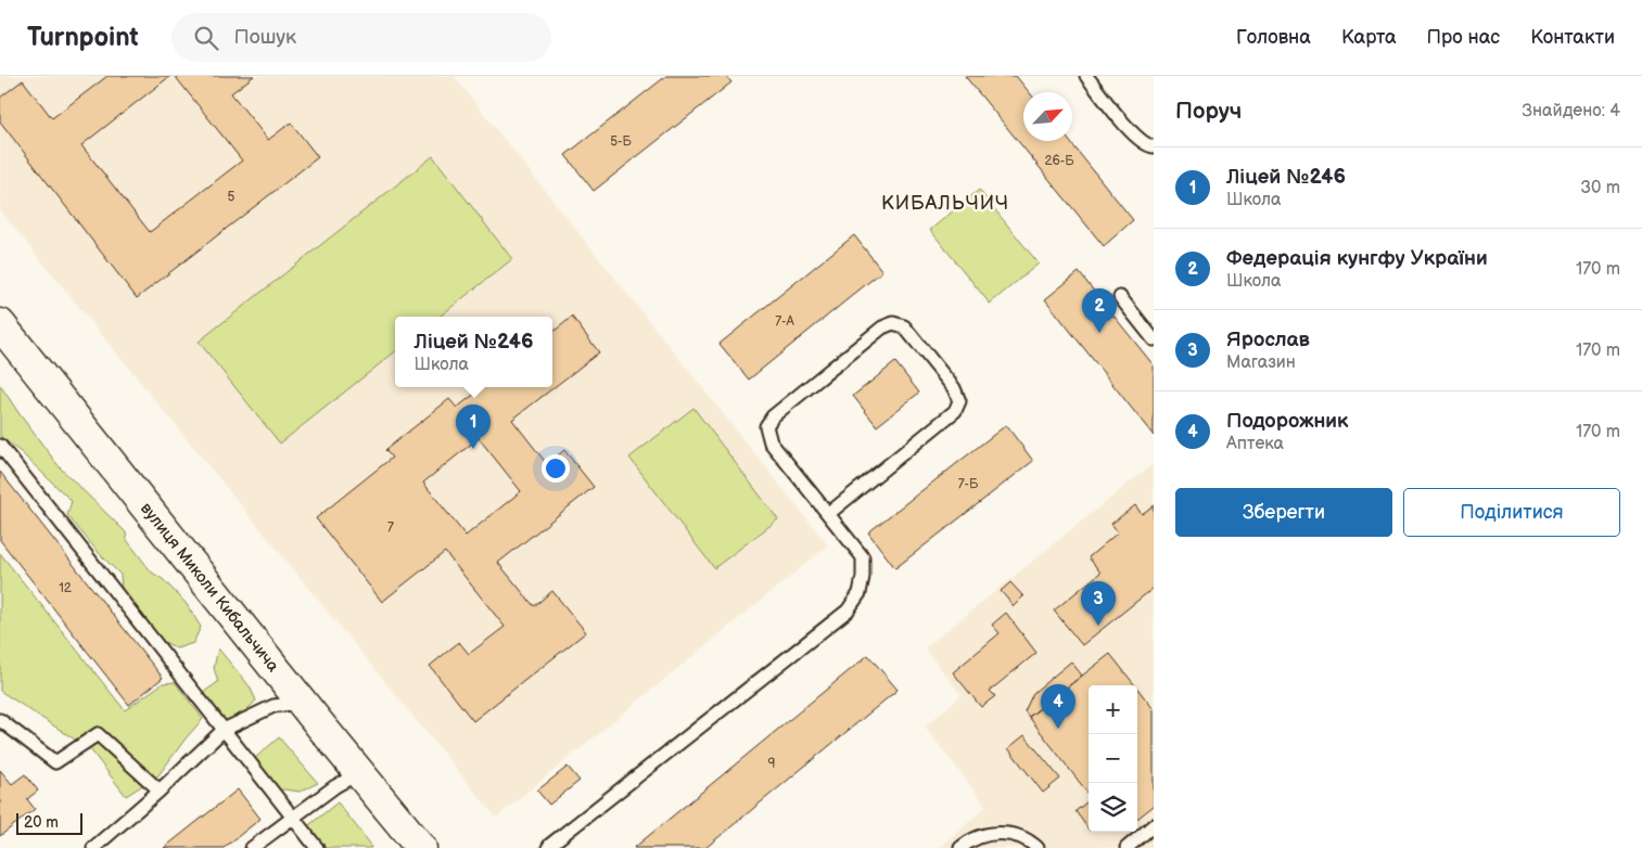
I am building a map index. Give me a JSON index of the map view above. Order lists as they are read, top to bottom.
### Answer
{
  "streets": {
    "street": ["вулиця Миколи Кибальчича"]
  },
  "districts": ["КИБАЛЬЧИЧ"],
  "house_numbers": [
    "5-Б",
    "26-Б",
    "5",
    "7-А",
    "7-Б",
    "7",
    "12",
    "9"
  ],
  "scale_bar": "20 m",
  "north": "top right",
  "page": {
    "header": "Turnpoint",
    "search": "Пошук",
    "nav": [
      "Головна",
      "Карта",
      "Про нас",
      "Контакти"
    ],
    "heading": ["Поруч", "Знайдено: 4"],
    "list": [
      {
        "mark": "1",
        "name": "Ліцей №246",
        "note": "Школа",
        "value": "30 m"
      },
      {
        "mark": "2",
        "name": "Федерація кунгфу України",
        "note": "Школа",
        "value": "170 m"
      },
      {
        "mark": "3",
        "name": "Ярослав",
        "note": "Магазин",
        "value": "170 m"
      },
      {
        "mark": "4",
        "name": "Подорожник",
        "note": "Аптека",
        "value": "170 m"
      }
    ],
    "pins": [
      "2",
      "1",
      "3",
      "4"
    ],
    "popup": ["Ліцей №246", "Школа"],
    "buttons": ["Зберегти", "Поділитися"],
    "map_buttons": ["+", "−"],
    "scale": "20 m"
  }
}
